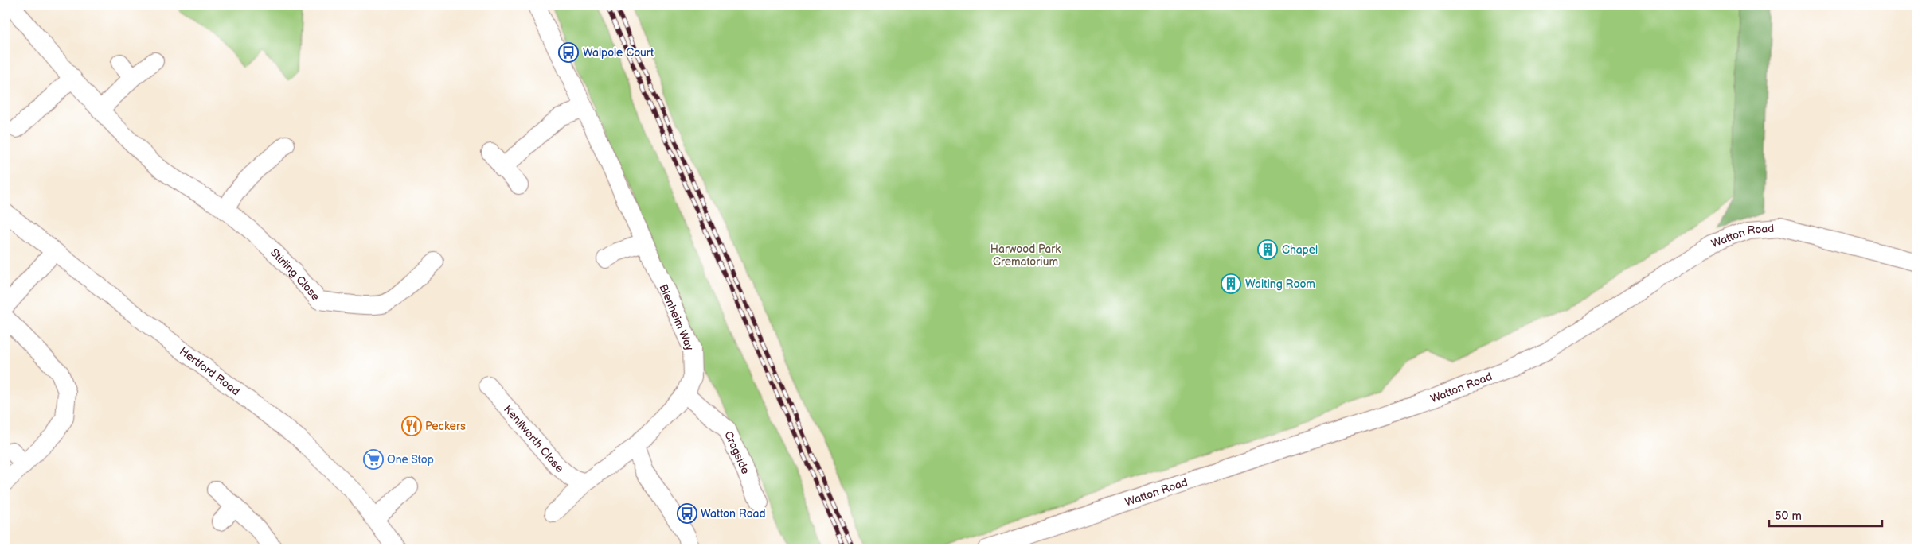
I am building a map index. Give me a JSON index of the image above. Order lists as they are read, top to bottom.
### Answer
{
  "streets": {
    "street": [
      "Watton Road",
      "Stirling Close",
      "Blenheim Way",
      "Hertford Road",
      "Kenilworth Close",
      "Cragside"
    ]
  },
  "crossings": [
    ["Blenheim Way", "Cragside"]
  ],
  "parks": ["Harwood Park Crematorium"],
  "places": {
    "bus stop": ["Walpole Court", "Watton Road"],
    "building": ["Chapel", "Waiting Room"],
    "restaurant": ["Peckers"],
    "supermarket": ["One Stop"]
  },
  "scale_bar": "50 m"
}
